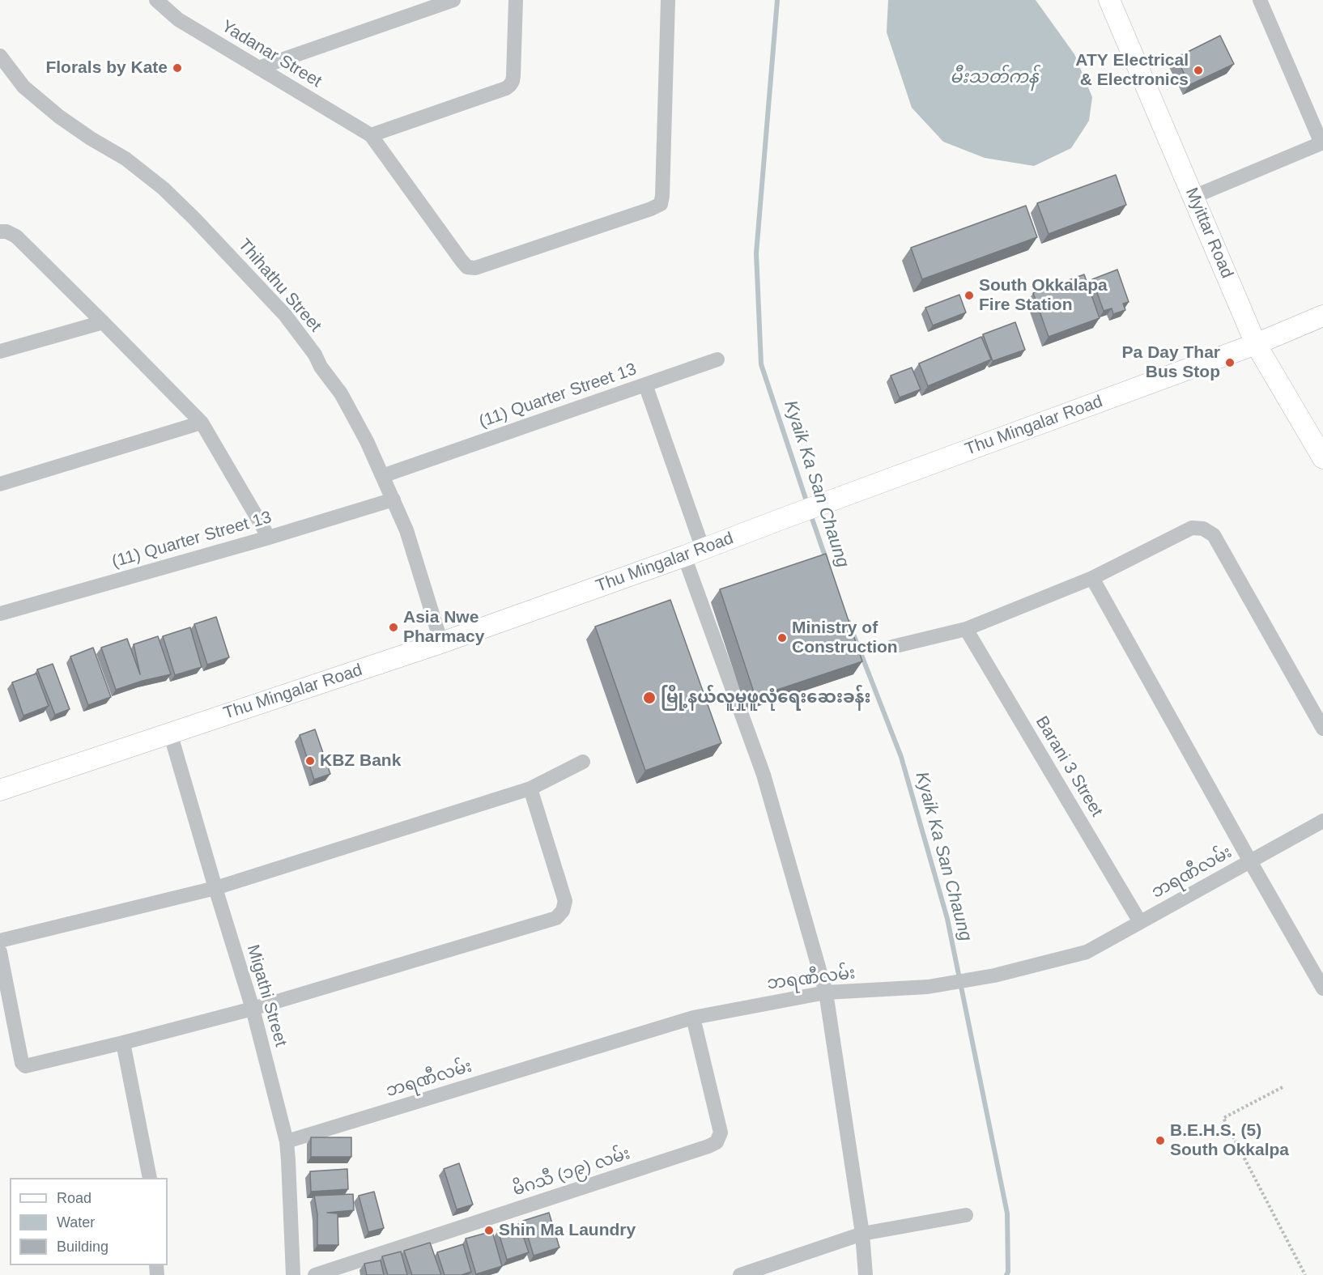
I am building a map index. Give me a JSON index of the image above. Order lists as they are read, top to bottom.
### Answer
{
  "streets": {
    "main road": ["Myittar Road", "Thu Mingalar Road"],
    "street": [
      "Yadanar Street",
      "Thihathu Street",
      "(11) Quarter Street 13",
      "Barani 3 Street",
      "ဘရဏီလမ်း",
      "Migathi Street",
      "မိဂသီ (၁၉) လမ်း"
    ]
  },
  "crossings": [
    ["Myittar Road", "Thu Mingalar Road"],
    ["Thihathu Street", "(11) Quarter Street 13"],
    ["Thihathu Street", "Thu Mingalar Road"],
    ["Thu Mingalar Road", "Migathi Street"],
    ["Barani 3 Street", "ဘရဏီလမ်း"],
    ["ဘရဏီလမ်း", "Migathi Street"],
    ["ဘရဏီလမ်း", "မိဂသီ (၁၉) လမ်း"]
  ],
  "water": ["မီးသတ်ကန်", "Kyaik Ka San Chaung"],
  "places": [
    "Florals by Kate",
    "ATY Electrical & Electronics",
    "South Okkalapa Fire Station",
    "Pa Day Thar Bus Stop",
    "Asia Nwe Pharmacy",
    "Ministry of Construction",
    "မြို့နယ်လူမှုဖူလုံရေးဆေးခန်း",
    "KBZ Bank",
    "B.E.H.S. (5) South Okkalpa",
    "Shin Ma Laundry"
  ],
  "legend": ["Road", "Water", "Building"]
}
